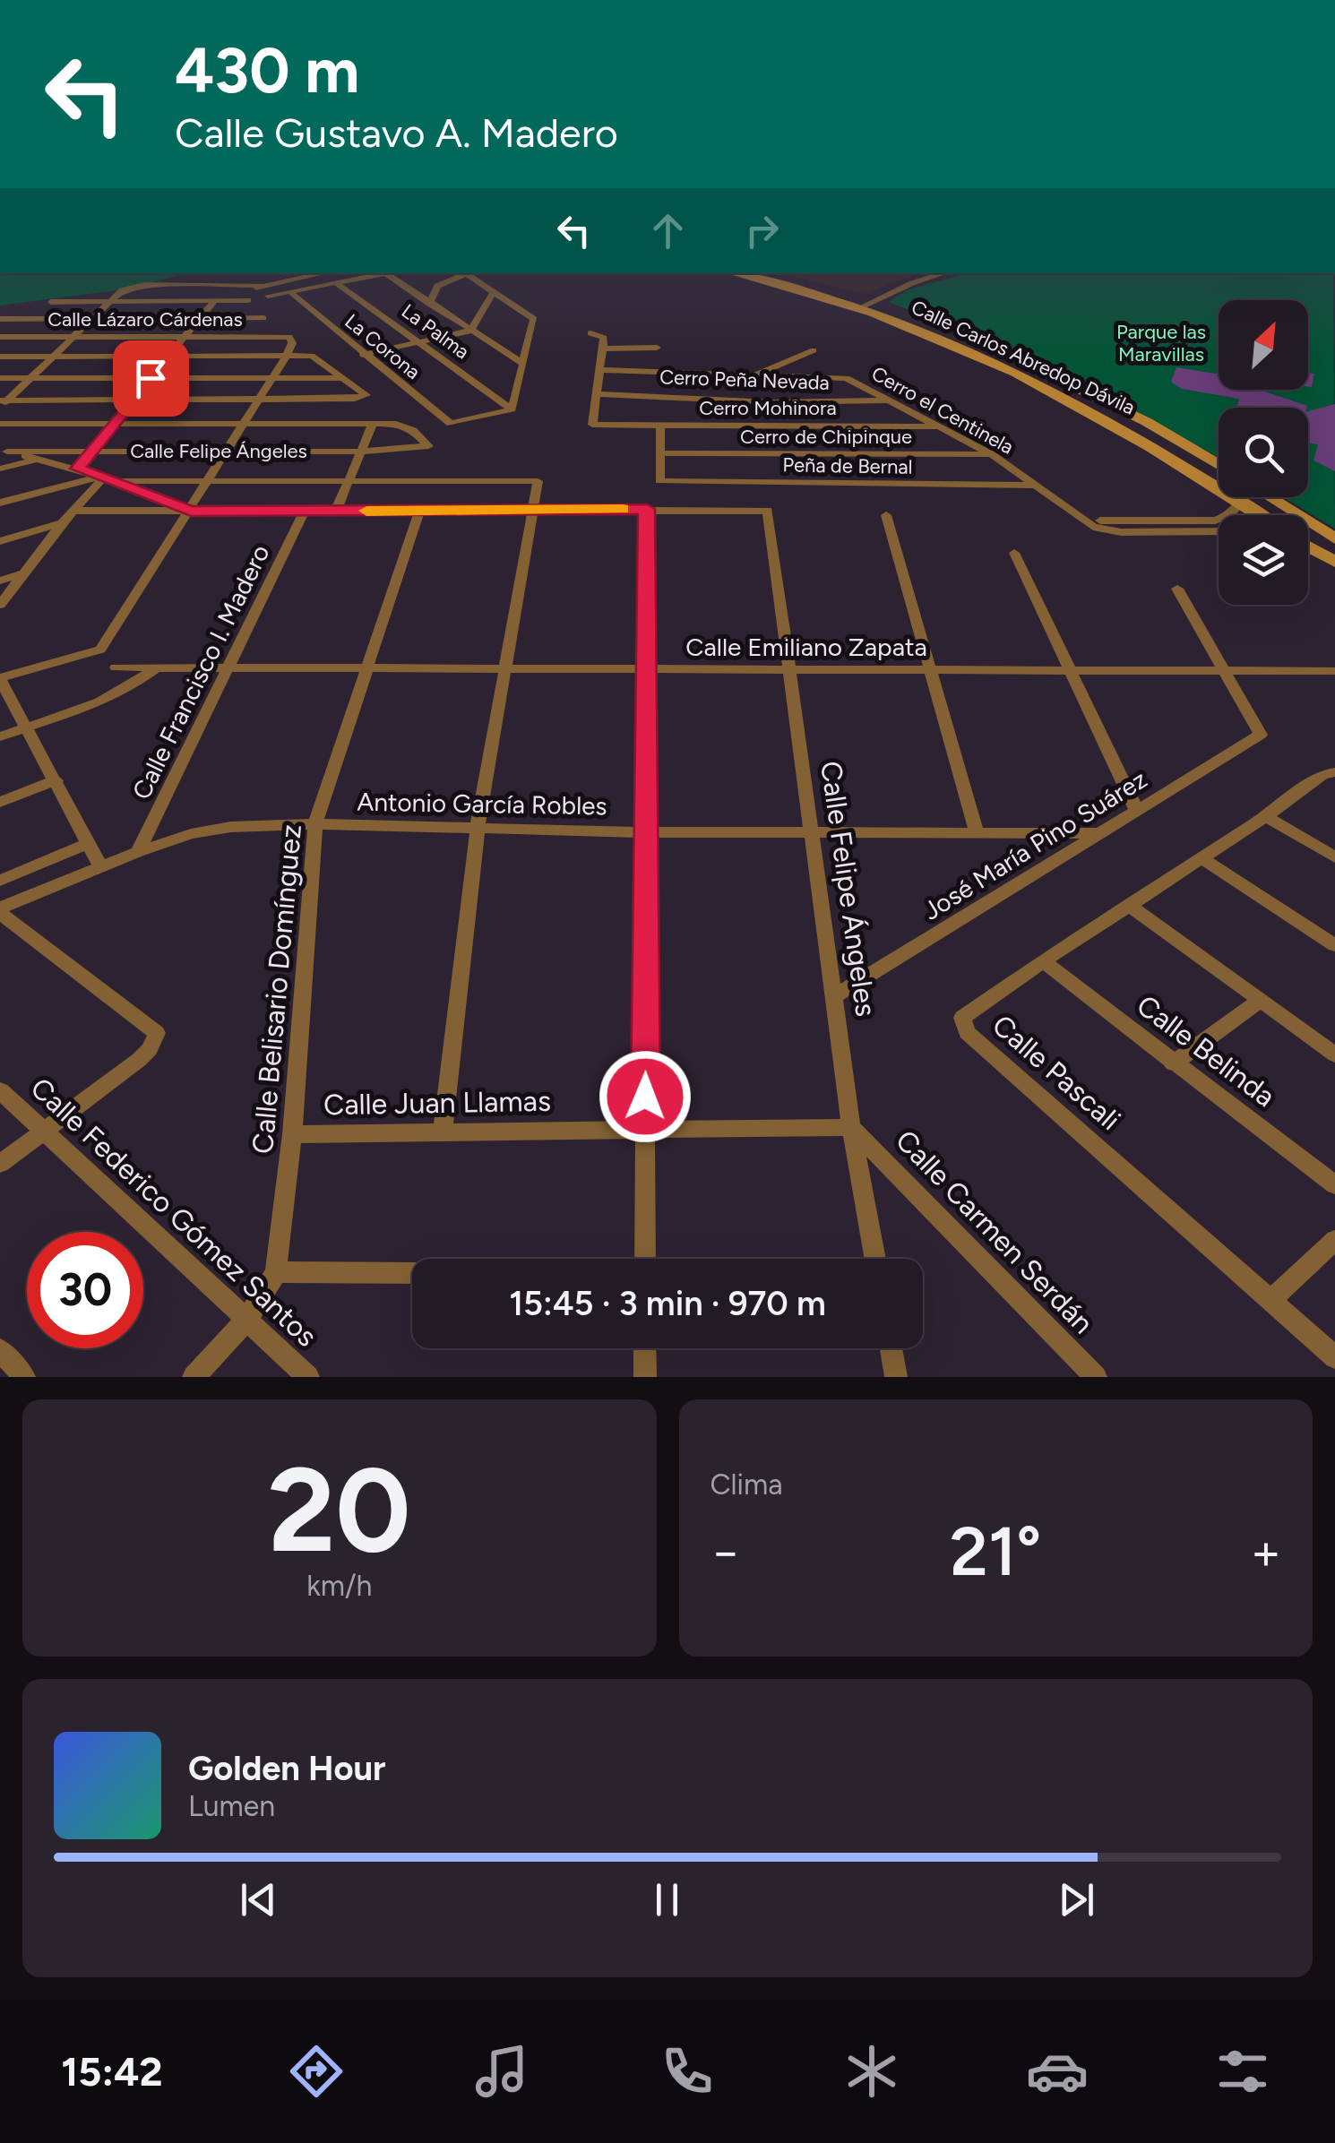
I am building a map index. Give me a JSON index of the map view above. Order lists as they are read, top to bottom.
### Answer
{
  "streets": {
    "main road": ["Calle Carlos Abredop Dávila"],
    "street": [
      "Calle Lázaro Cárdenas",
      "La Palma",
      "La Corona",
      "Cerro Peña Nevada",
      "Cerro Mohinora",
      "Cerro el Centinela",
      "Cerro de Chipinque",
      "Calle Felipe Ángeles",
      "Peña de Bernal",
      "Calle Emiliano Zapata",
      "Calle Francisco I. Madero",
      "Antonio García Robles",
      "José María Pino Suárez",
      "Calle Belisario Domínguez",
      "Calle Belinda",
      "Calle Pascali",
      "Calle Juan Llamas",
      "Calle Federico Gómez Santos",
      "Calle Carmen Serdán"
    ]
  },
  "crossings": [
    ["La Palma", "La Corona"],
    ["Cerro Peña Nevada", "Cerro Mohinora"],
    ["Cerro Peña Nevada", "Cerro el Centinela"],
    ["Cerro Mohinora", "Cerro el Centinela"],
    ["Cerro el Centinela", "Cerro de Chipinque"],
    ["Cerro el Centinela", "Peña de Bernal"],
    ["Cerro de Chipinque", "Peña de Bernal"],
    ["Calle Felipe Ángeles", "Calle Emiliano Zapata"],
    ["Calle Felipe Ángeles", "Antonio García Robles"],
    ["Calle Felipe Ángeles", "José María Pino Suárez"],
    ["Calle Felipe Ángeles", "Calle Juan Llamas"],
    ["Calle Felipe Ángeles", "Calle Carmen Serdán"],
    ["Calle Emiliano Zapata", "Calle Francisco I. Madero"],
    ["Calle Emiliano Zapata", "José María Pino Suárez"],
    ["Calle Emiliano Zapata", "Calle Belisario Domínguez"],
    ["Calle Francisco I. Madero", "Antonio García Robles"],
    ["Antonio García Robles", "José María Pino Suárez"],
    ["Antonio García Robles", "Calle Belisario Domínguez"],
    ["Calle Belisario Domínguez", "Calle Juan Llamas"],
    ["Calle Belisario Domínguez", "Calle Federico Gómez Santos"],
    ["Calle Belinda", "Calle Pascali"],
    ["Calle Juan Llamas", "Calle Carmen Serdán"]
  ],
  "parks": ["Parque las Maravillas"],
  "north": "top right",
  "page": {
    "turn": ["430 m", "Calle Gustavo A. Madero"],
    "limit": "30",
    "trip": "15:45 · 3 min · 970 m",
    "tile": [
      ["20", "km/h"],
      "Clima"
    ],
    "heat": ["−", "21°", "+"],
    "song": ["Golden Hour", "Lumen"],
    "tabs": "15:42"
  }
}
